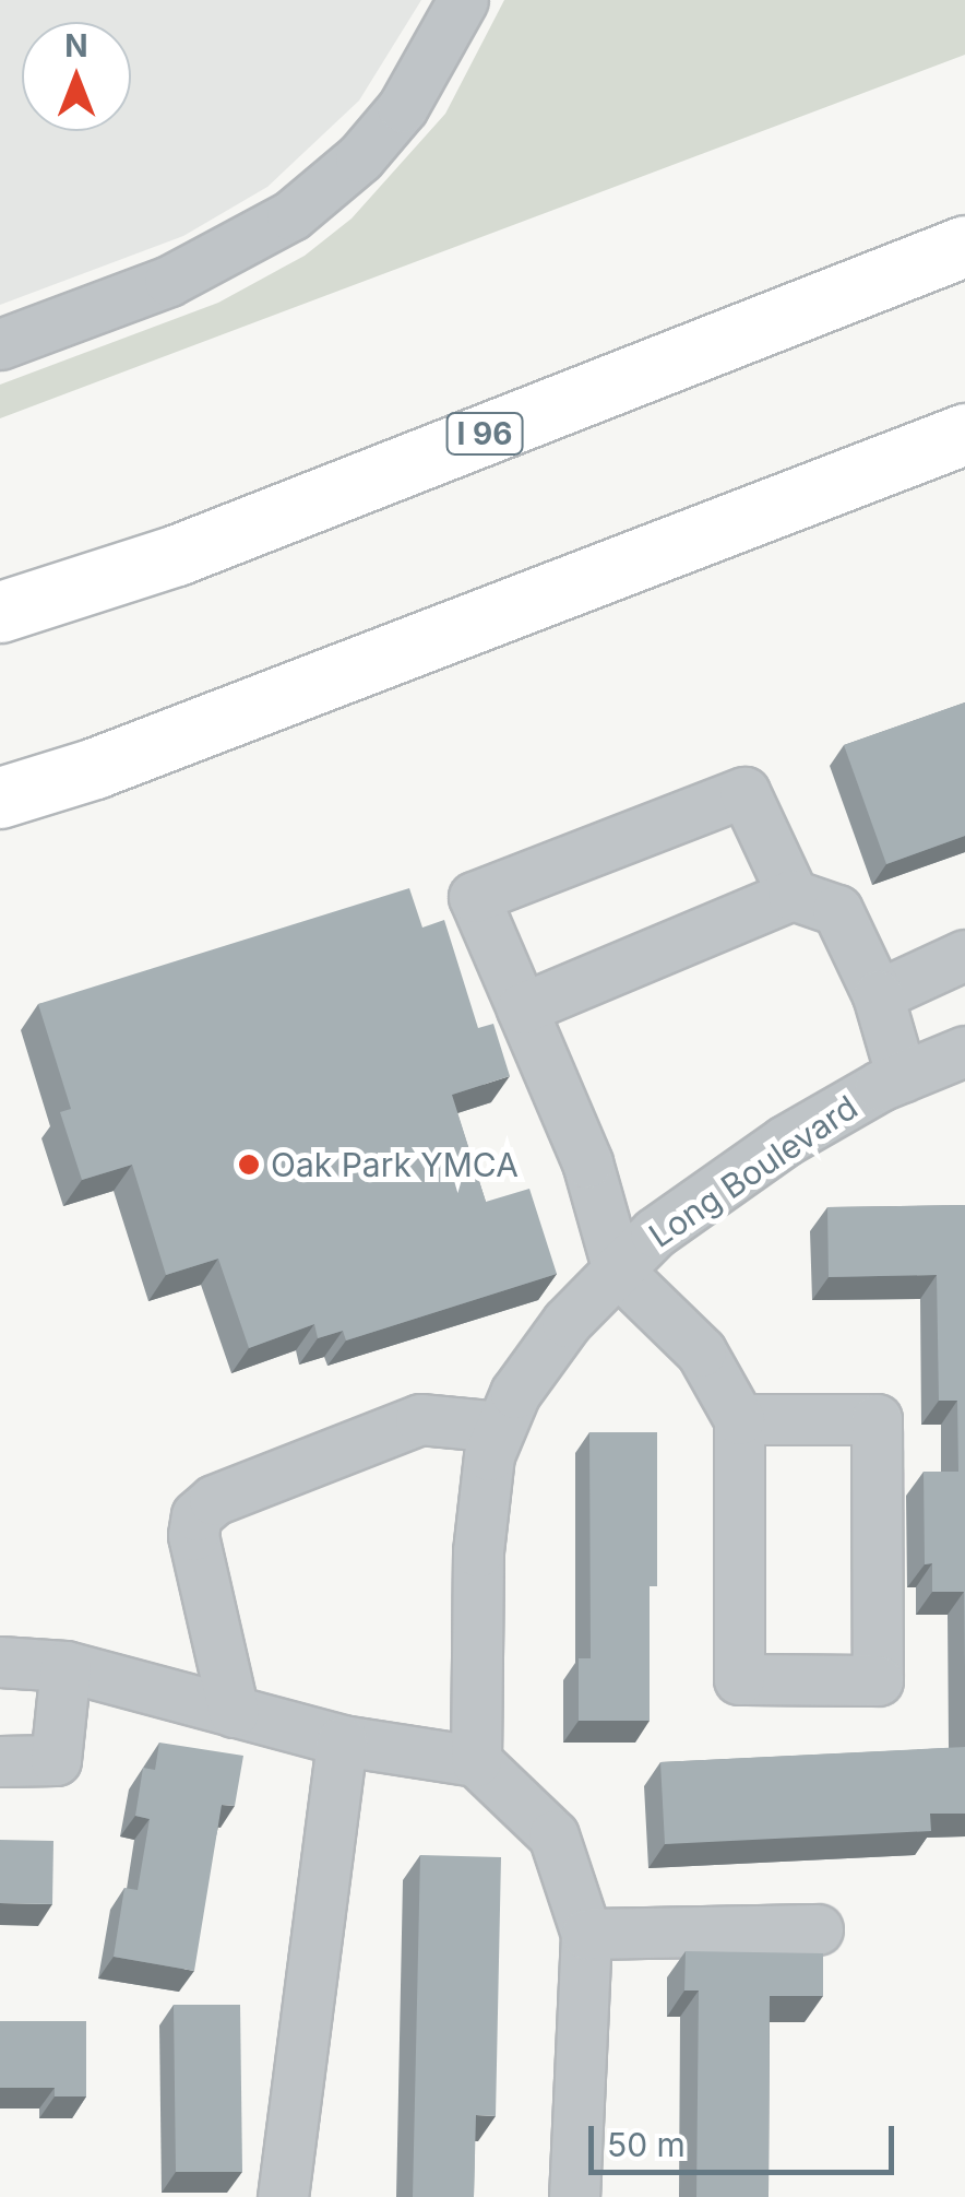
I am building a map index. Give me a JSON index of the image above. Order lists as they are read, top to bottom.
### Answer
{
  "streets": {
    "highway": ["I 96"],
    "street": ["Long Boulevard"]
  },
  "places": ["Oak Park YMCA"],
  "scale_bar": "50 m",
  "north": "top"
}
